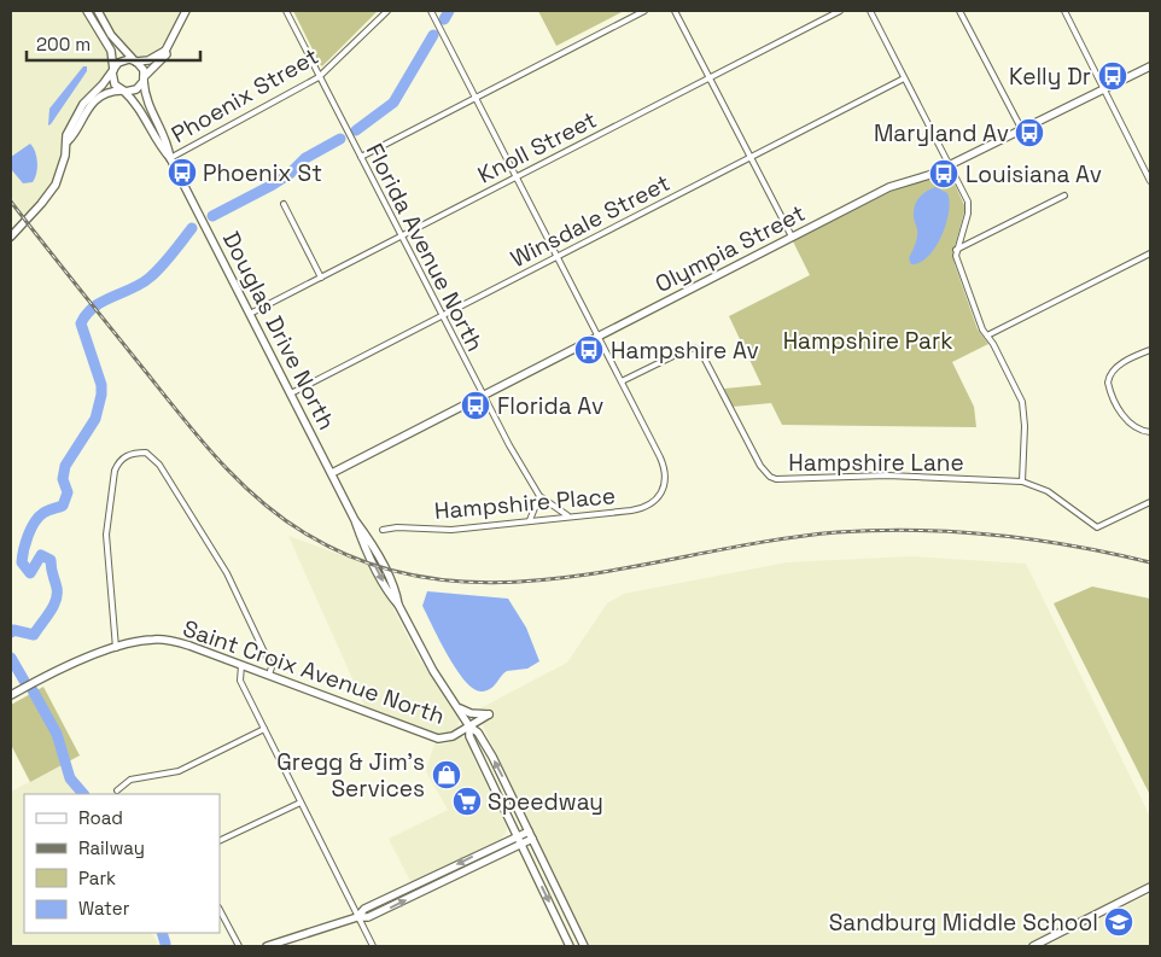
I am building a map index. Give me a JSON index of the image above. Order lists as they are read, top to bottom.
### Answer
{
  "streets": {
    "street": [
      "Phoenix Street",
      "Knoll Street",
      "Winsdale Street",
      "Florida Avenue North",
      "Olympia Street",
      "Douglas Drive North",
      "Hampshire Lane",
      "Hampshire Place",
      "Saint Croix Avenue North"
    ]
  },
  "crossings": [
    ["Phoenix Street", "Florida Avenue North"],
    ["Phoenix Street", "Douglas Drive North"],
    ["Knoll Street", "Florida Avenue North"],
    ["Knoll Street", "Douglas Drive North"],
    ["Winsdale Street", "Florida Avenue North"],
    ["Winsdale Street", "Douglas Drive North"],
    ["Florida Avenue North", "Olympia Street"],
    ["Florida Avenue North", "Hampshire Place"],
    ["Olympia Street", "Douglas Drive North"],
    ["Douglas Drive North", "Saint Croix Avenue North"],
    ["Hampshire Lane", "Hampshire Place"]
  ],
  "parks": ["Hampshire Park"],
  "places": {
    "bus stop": [
      "Kelly Dr",
      "Maryland Av",
      "Phoenix St",
      "Louisiana Av",
      "Hampshire Av",
      "Florida Av"
    ],
    "shop": ["Gregg & Jim's Services"],
    "supermarket": ["Speedway"],
    "school or university": ["Sandburg Middle School"]
  },
  "legend": [
    "Road",
    "Railway",
    "Park",
    "Water"
  ],
  "scale_bar": "200 m"
}
